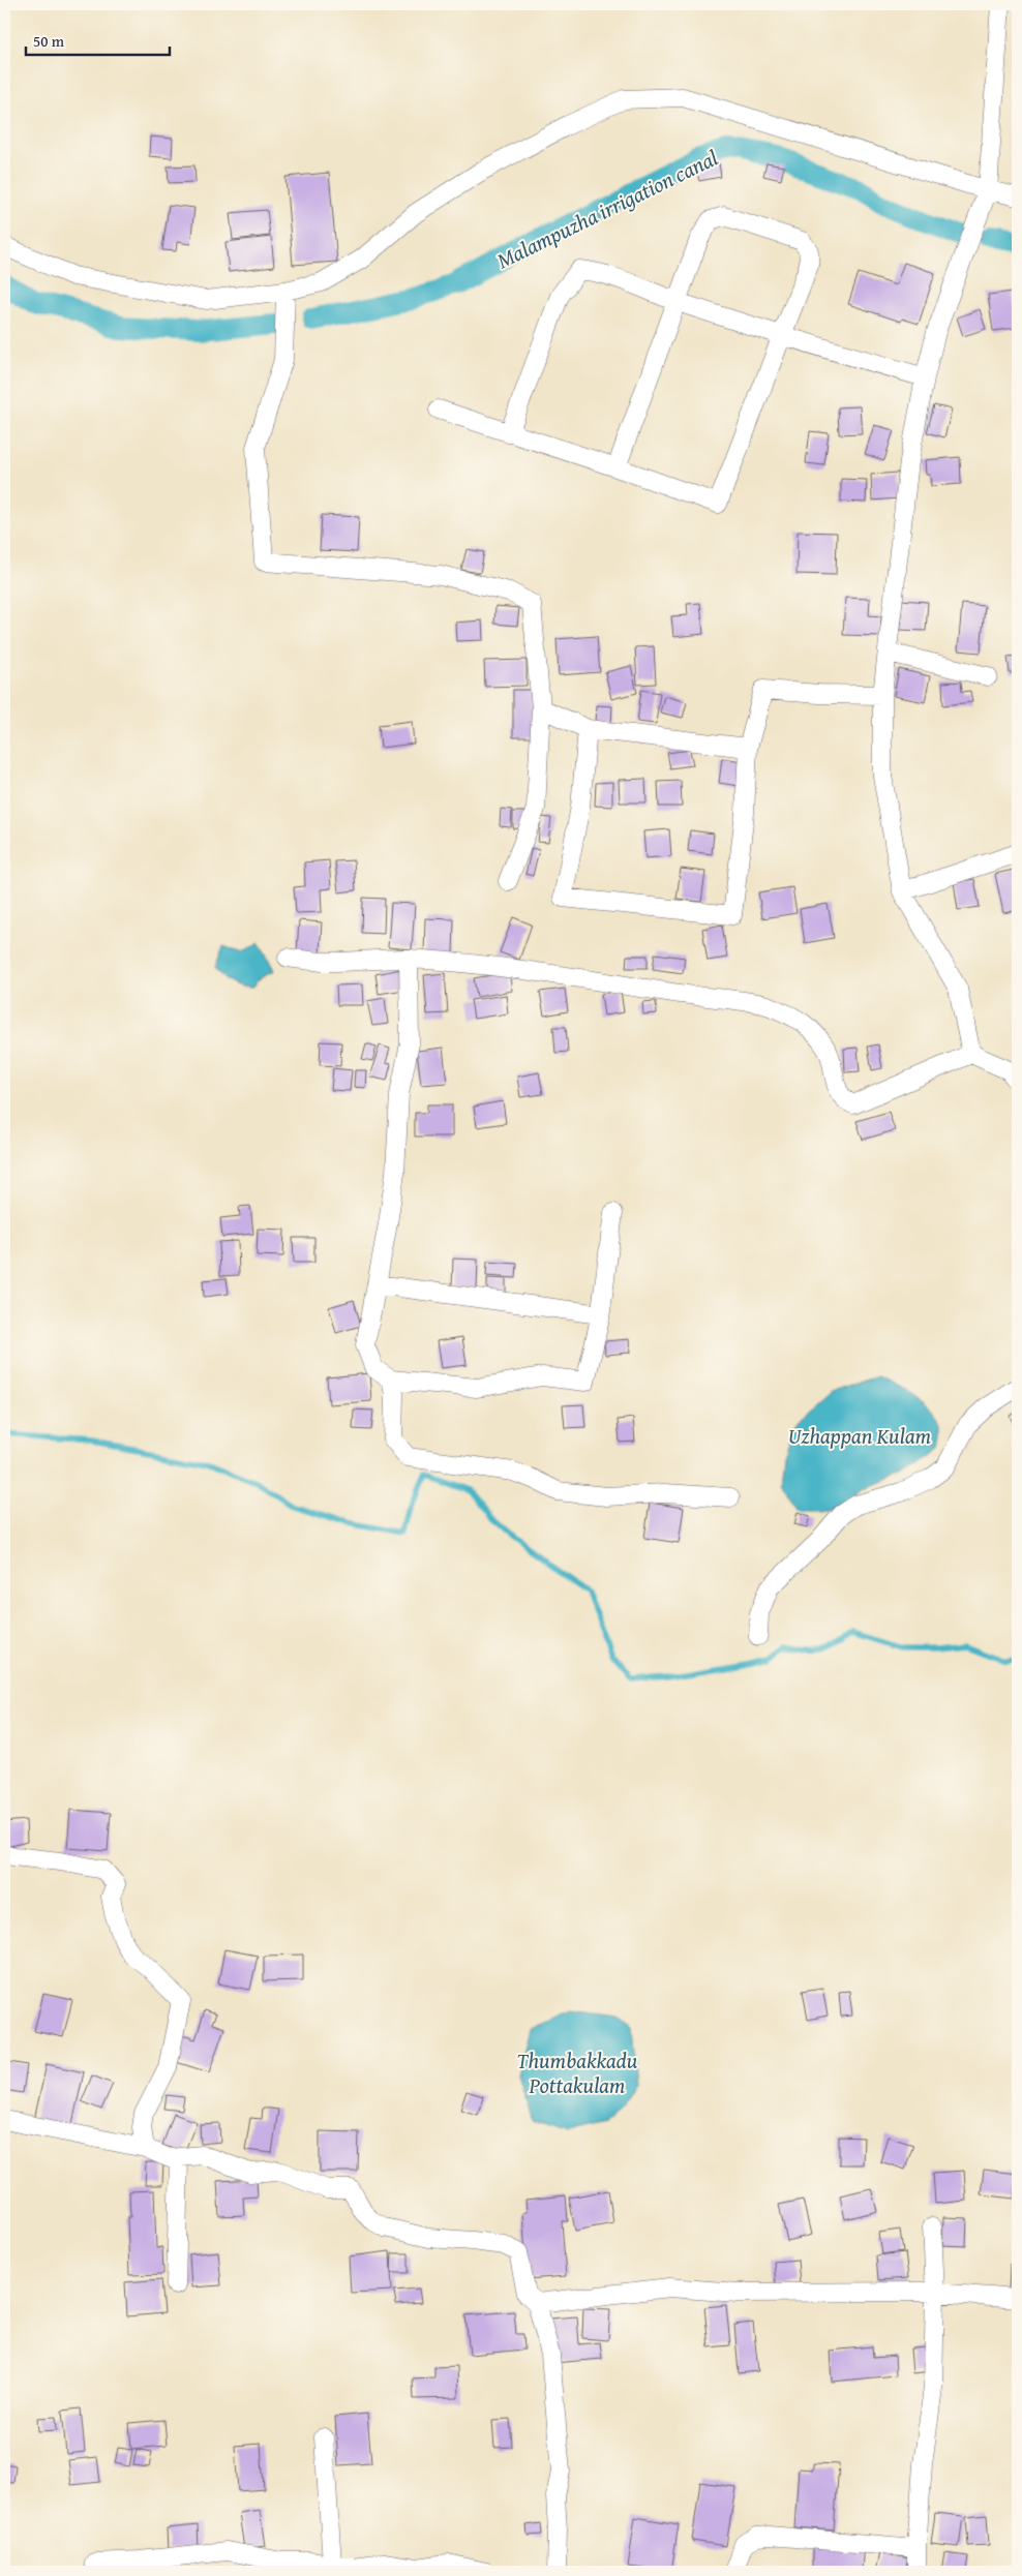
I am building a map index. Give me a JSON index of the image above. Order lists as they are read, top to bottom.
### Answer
{
  "water": ["Malampuzha irrigation canal", "Uzhappan Kulam", "Thumbakkadu Pottakulam"],
  "scale_bar": "50 m"
}
